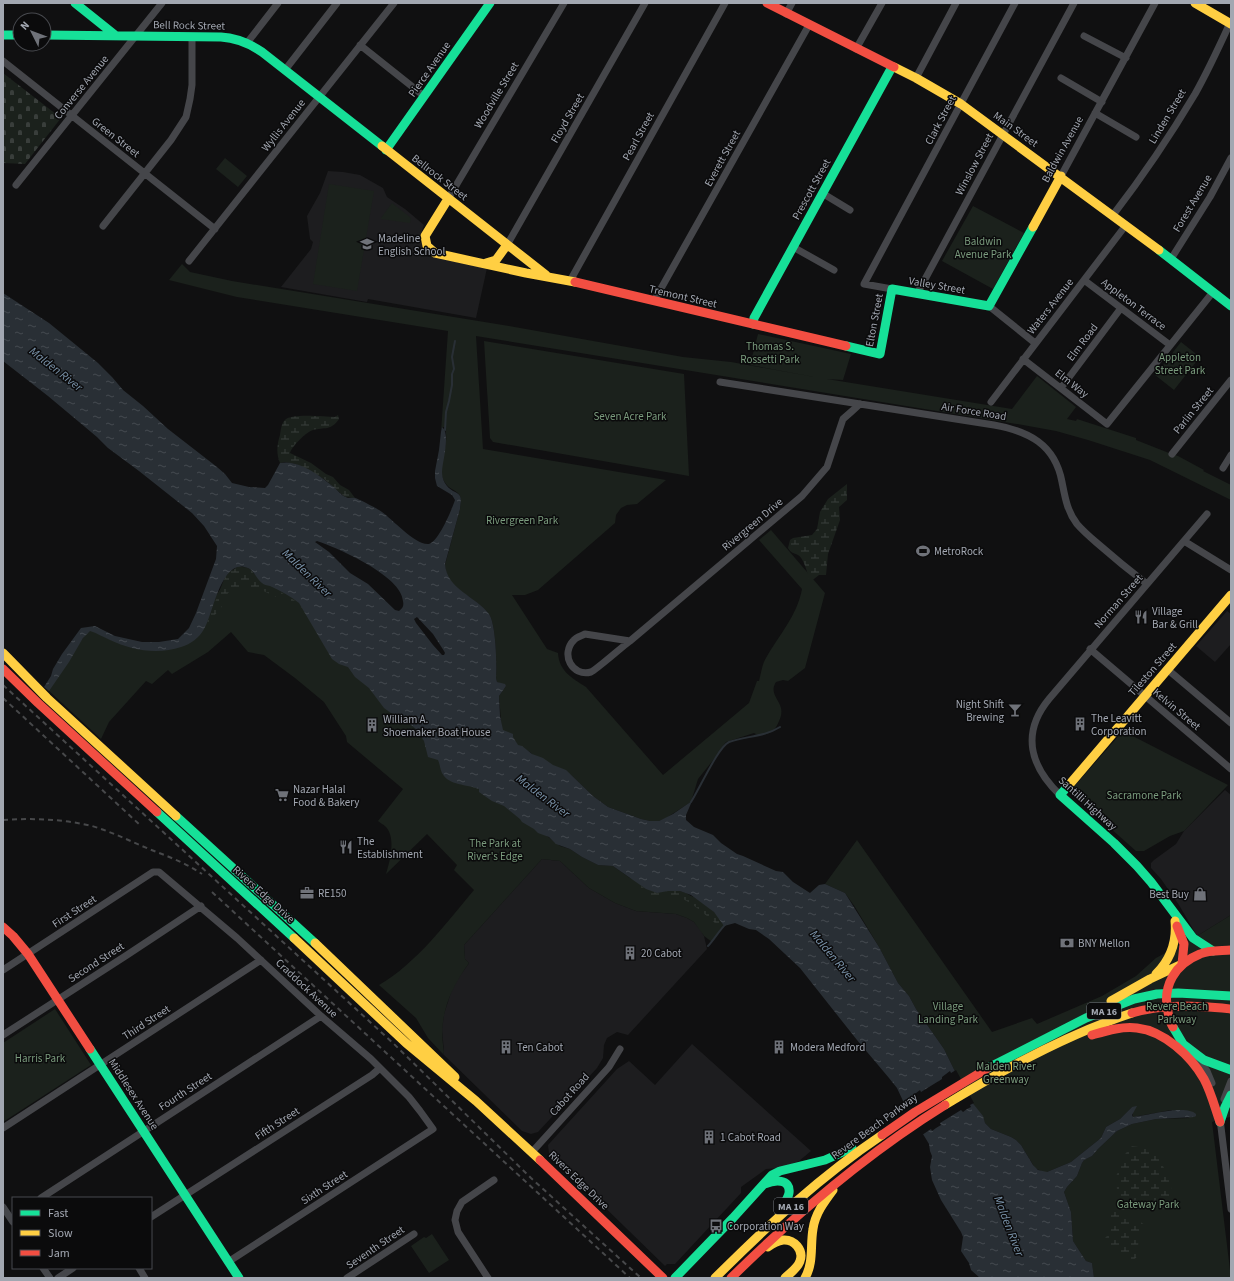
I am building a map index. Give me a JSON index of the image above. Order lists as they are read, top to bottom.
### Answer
{
  "streets": {
    "main road": [
      "Bell Rock Street",
      "Pierce Avenue",
      "Main Street",
      "Baldwin Avenue",
      "Bellrock Street",
      "Prescott Street",
      "Valley Street",
      "Tremont Street",
      "Elton Street",
      "Tileston Street",
      "Santilli Highway",
      "Rivers Edge Drive",
      "MA 16",
      "Middlesex Avenue",
      "Revere Beach Parkway"
    ],
    "street": [
      "Converse Avenue",
      "Woodville Street",
      "Linden Street",
      "Floyd Street",
      "Clark Street",
      "Wyllis Avenue",
      "Pearl Street",
      "Green Street",
      "Everett Street",
      "Winslow Street",
      "Forest Avenue",
      "Appleton Terrace",
      "Waters Avenue",
      "Elm Road",
      "Elm Way",
      "Parlin Street",
      "Air Force Road",
      "Rivergreen Drive",
      "Norman Street",
      "Kelvin Street",
      "First Street",
      "Second Street",
      "Craddock Avenue",
      "Third Street",
      "Fourth Street",
      "Cabot Road",
      "Fifth Street",
      "Sixth Street",
      "Seventh Street"
    ]
  },
  "crossings": [
    ["Bell Rock Street", "Converse Avenue"],
    ["Bell Rock Street", "Wyllis Avenue"],
    ["Bell Rock Street", "Bellrock Street"],
    ["Pierce Avenue", "Bellrock Street"],
    ["Converse Avenue", "Green Street"],
    ["Woodville Street", "Bellrock Street"],
    ["Woodville Street", "Tremont Street"],
    ["Linden Street", "Main Street"],
    ["Floyd Street", "Bellrock Street"],
    ["Floyd Street", "Tremont Street"],
    ["Clark Street", "Main Street"],
    ["Clark Street", "Valley Street"],
    ["Wyllis Avenue", "Green Street"],
    ["Wyllis Avenue", "Bellrock Street"],
    ["Main Street", "Baldwin Avenue"],
    ["Main Street", "Everett Street"],
    ["Main Street", "Winslow Street"],
    ["Main Street", "Prescott Street"],
    ["Main Street", "Forest Avenue"],
    ["Main Street", "Waters Avenue"],
    ["Pearl Street", "Tremont Street"],
    ["Baldwin Avenue", "Valley Street"],
    ["Everett Street", "Tremont Street"],
    ["Winslow Street", "Valley Street"],
    ["Bellrock Street", "Tremont Street"],
    ["Prescott Street", "Tremont Street"],
    ["Valley Street", "Waters Avenue"],
    ["Valley Street", "Elton Street"],
    ["Tremont Street", "Elton Street"],
    ["Appleton Terrace", "Waters Avenue"],
    ["Appleton Terrace", "Elm Road"],
    ["Appleton Terrace", "Elm Way"],
    ["Waters Avenue", "Elm Way"],
    ["Elm Road", "Elm Way"],
    ["Air Force Road", "Rivergreen Drive"],
    ["Air Force Road", "Norman Street"],
    ["Norman Street", "Kelvin Street"],
    ["Norman Street", "Santilli Highway"],
    ["Tileston Street", "Kelvin Street"],
    ["Tileston Street", "Santilli Highway"],
    ["Rivers Edge Drive", "Cabot Road"],
    ["First Street", "Craddock Avenue"],
    ["First Street", "Middlesex Avenue"],
    ["Second Street", "Craddock Avenue"],
    ["Second Street", "Middlesex Avenue"],
    ["Craddock Avenue", "Third Street"],
    ["Craddock Avenue", "Fourth Street"],
    ["Craddock Avenue", "Fifth Street"],
    ["Craddock Avenue", "Sixth Street"],
    ["Third Street", "Middlesex Avenue"],
    ["Fourth Street", "Middlesex Avenue"],
    ["Middlesex Avenue", "Fifth Street"],
    ["Middlesex Avenue", "Sixth Street"]
  ],
  "water": ["Malden River"],
  "parks": [
    "Baldwin Avenue Park",
    "Thomas S. Rossetti Park",
    "Appleton Street Park",
    "Seven Acre Park",
    "Rivergreen Park",
    "Sacramone Park",
    "The Park at River's Edge",
    "Village Landing Park",
    "Revere Beach Parkway",
    "Harris Park",
    "Malden River Greenway",
    "Gateway Park"
  ],
  "places": {
    "school or university": ["Madeline English School"],
    "sports": ["MetroRock"],
    "restaurant": ["Village Bar & Grill", "The Establishment"],
    "bar": ["Night Shift Brewing"],
    "building": [
      "The Leavitt Corporation",
      "William A. Shoemaker Boat House",
      "20 Cabot",
      "Ten Cabot",
      "Modera Medford",
      "1 Cabot Road"
    ],
    "supermarket": ["Nazar Halal Food & Bakery"],
    "office": ["RE150"],
    "shop": ["Best Buy"],
    "bank": ["BNY Mellon"],
    "bus stop": ["Corporation Way"]
  },
  "legend": ["Fast", "Slow", "Jam"],
  "north": "top left"
}
